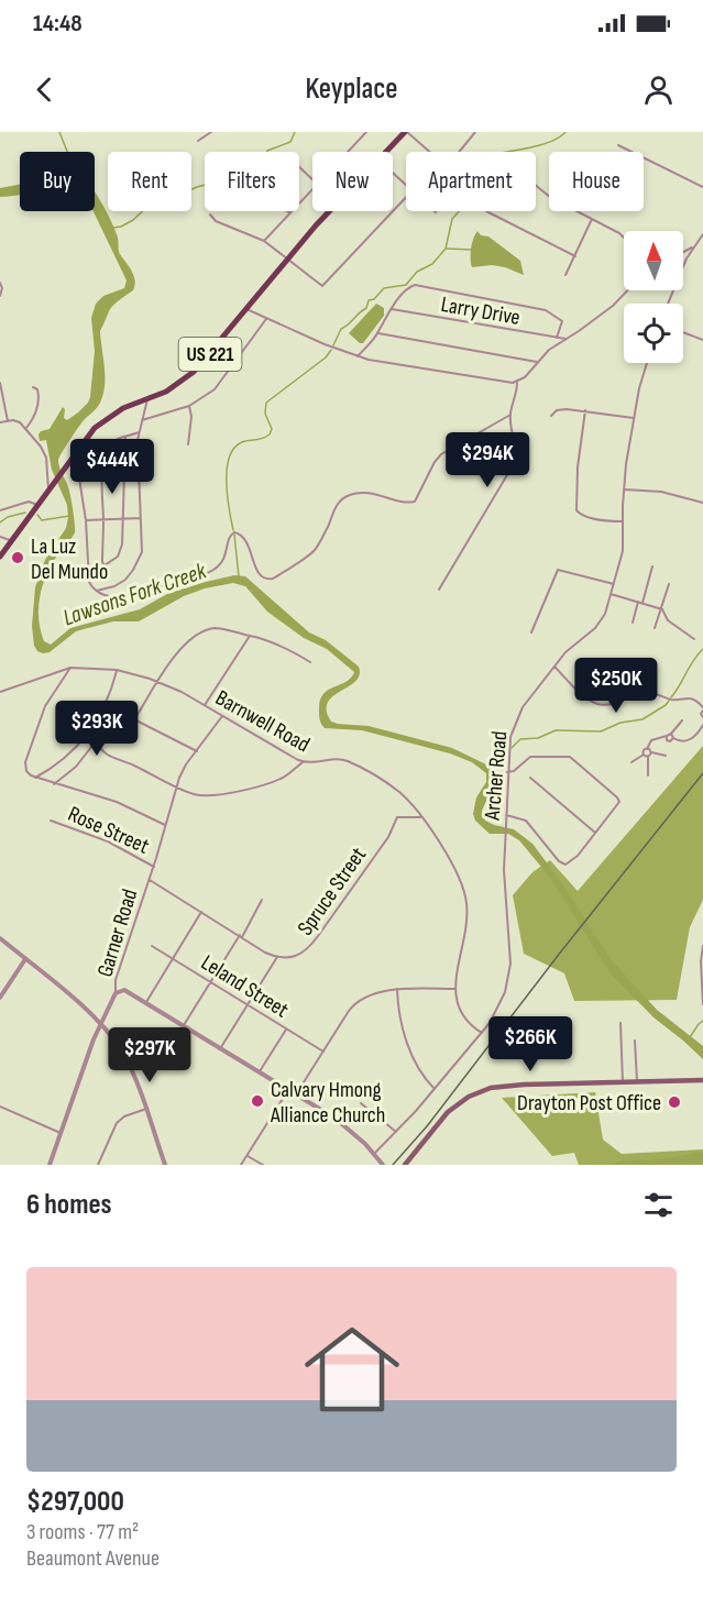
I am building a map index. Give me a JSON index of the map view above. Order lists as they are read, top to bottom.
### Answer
{
  "streets": {
    "main road": ["US 221"],
    "street": [
      "Larry Drive",
      "Barnwell Road",
      "Archer Road",
      "Rose Street",
      "Spruce Street",
      "Garner Road",
      "Leland Street"
    ]
  },
  "crossings": [
    ["Barnwell Road", "Spruce Street"],
    ["Barnwell Road", "Garner Road"],
    ["Rose Street", "Garner Road"]
  ],
  "water": ["Lawsons Fork Creek"],
  "places": ["La Luz Del Mundo", "Calvary Hmong Alliance Church", "Drayton Post Office"],
  "north": "top",
  "page": {
    "status": "14:48",
    "header": "Keyplace",
    "chip": [
      "Buy",
      "Rent",
      "Filters",
      "New",
      "Apartment",
      "House"
    ],
    "price": [
      "$294K",
      "$444K",
      "$250K",
      "$293K",
      "$266K",
      "$297K"
    ],
    "heading": "6 homes",
    "list": [
      {
        "name": "$297,000",
        "note": "3 rooms · 77 m² · Beaumont Avenue"
      }
    ]
  }
}
